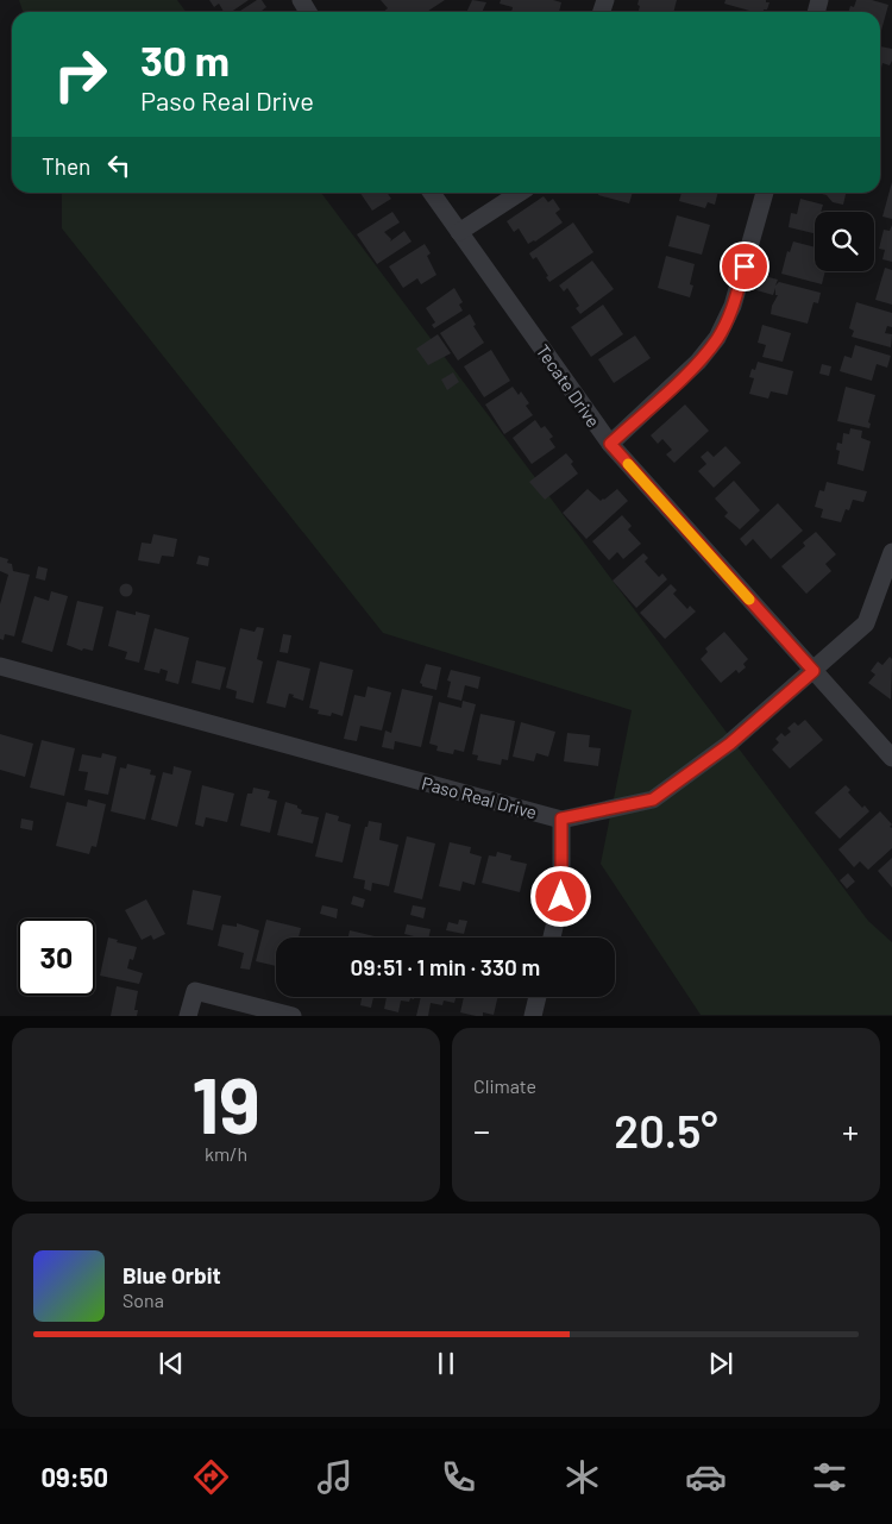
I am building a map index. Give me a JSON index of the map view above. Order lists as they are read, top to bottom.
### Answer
{
  "streets": {
    "street": ["Tecate Drive", "Paso Real Drive"]
  },
  "crossings": [
    ["Tecate Drive", "Paso Real Drive"]
  ],
  "page": {
    "turn": ["30 m", "Paso Real Drive"],
    "then": "Then",
    "limit": "30",
    "trip": "09:51 · 1 min · 330 m",
    "tile": [
      ["19", "km/h"],
      "Climate"
    ],
    "heat": ["−", "20.5°", "+"],
    "song": ["Blue Orbit", "Sona"],
    "tabs": "09:50"
  }
}
